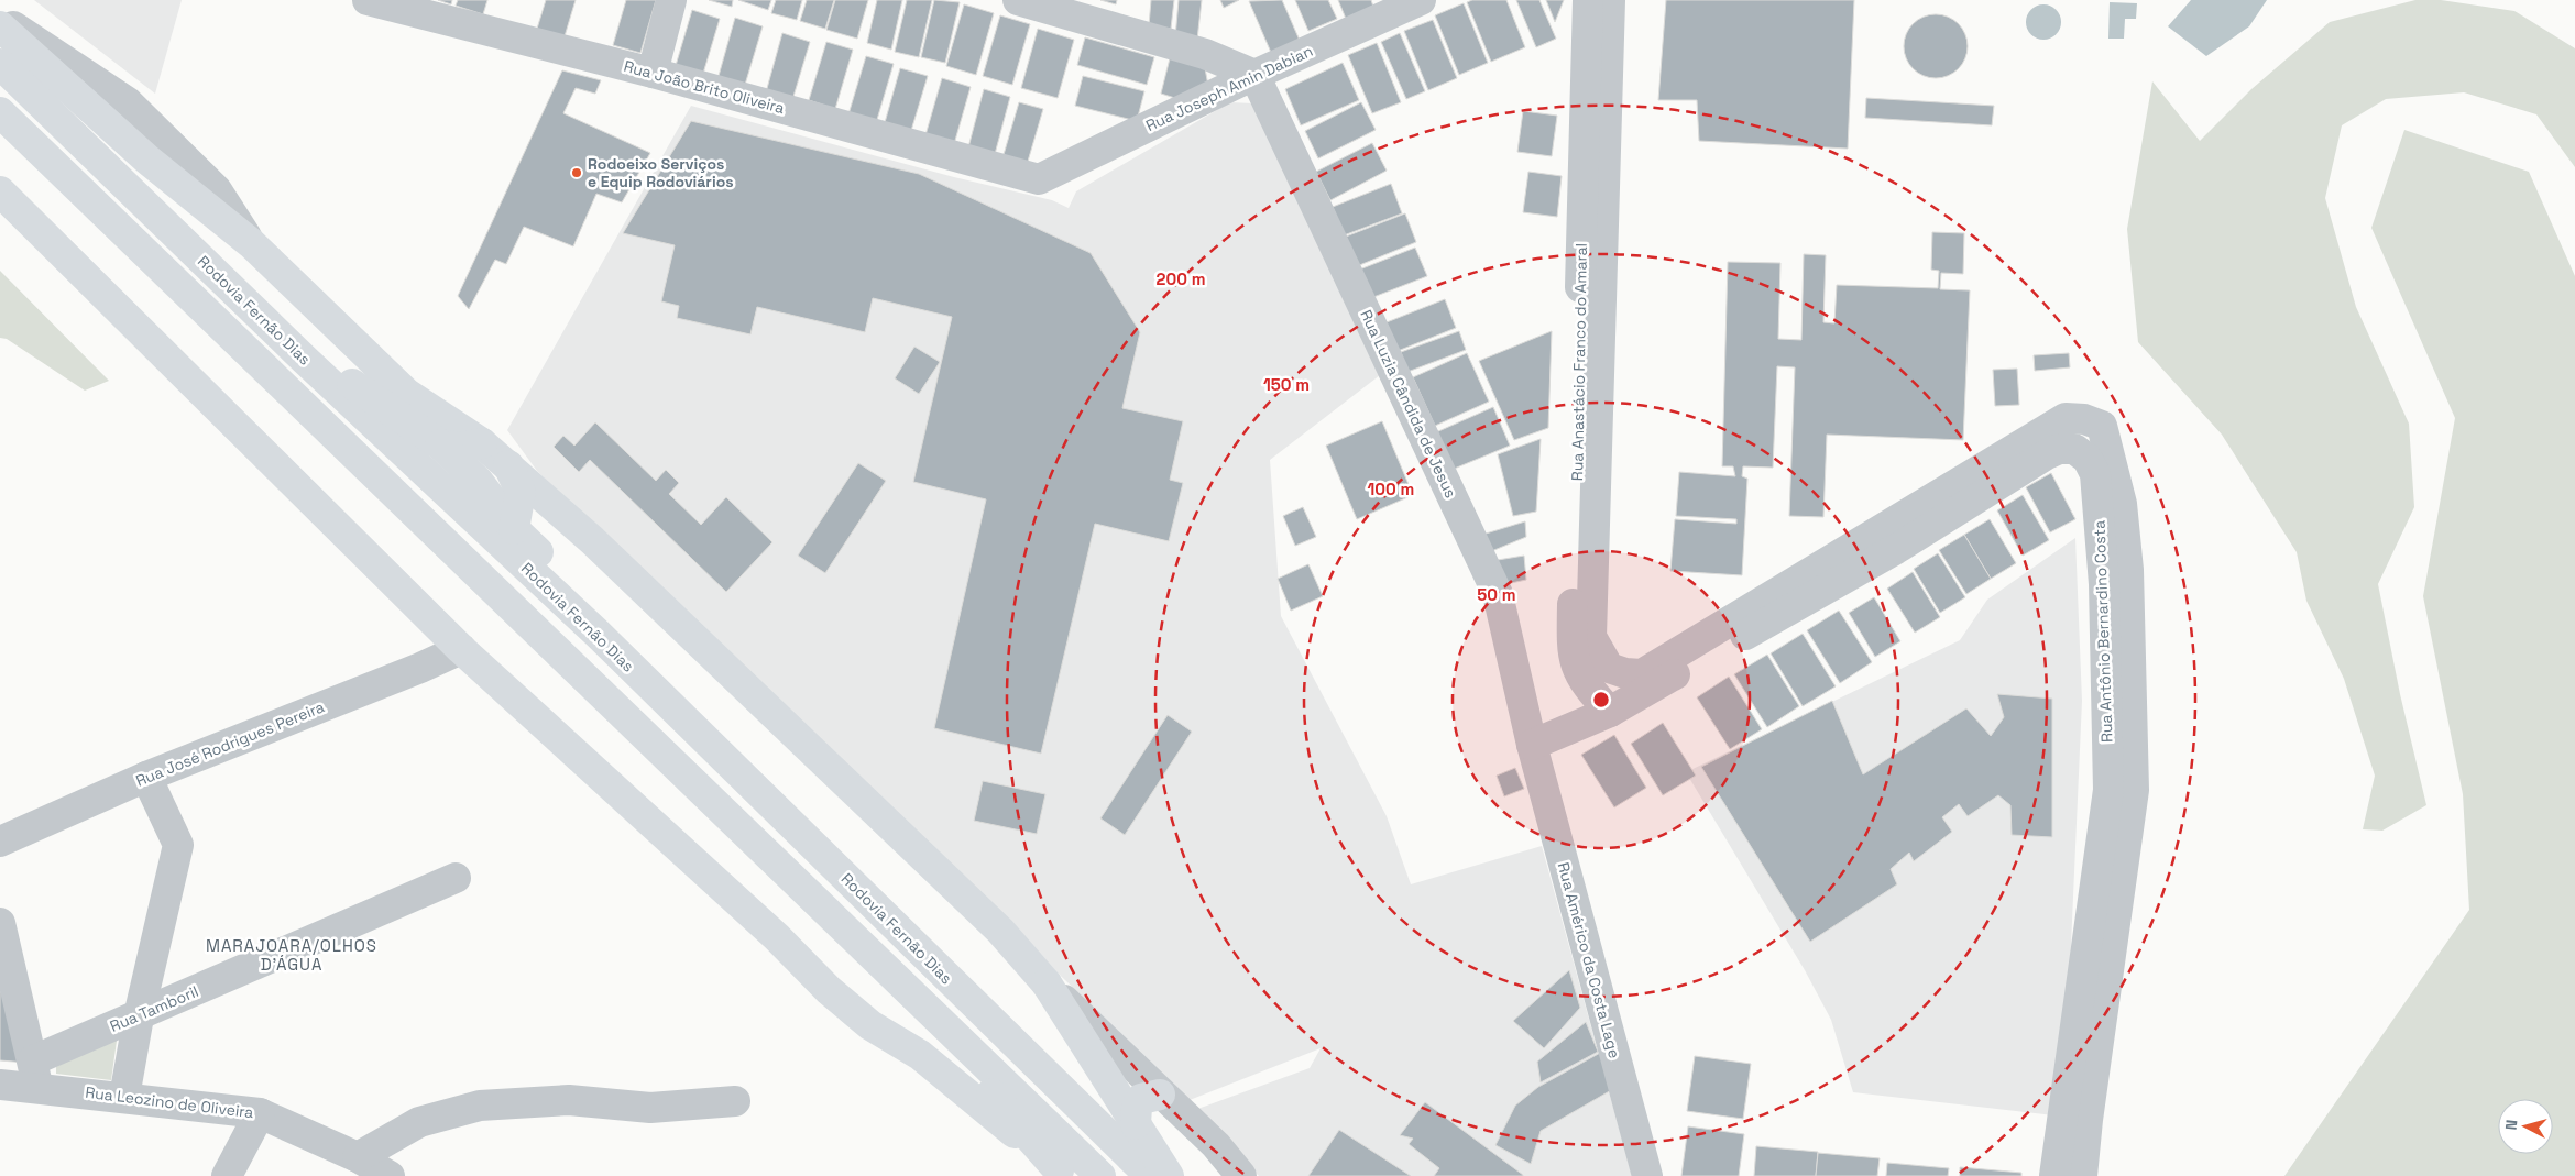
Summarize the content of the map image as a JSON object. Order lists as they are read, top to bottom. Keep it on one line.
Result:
{"streets":{"main road":["Rodovia Fernão Dias"],"street":["Rua João Brito Oliveira","Rua Joseph Amin Dabian","Rua Anastácio Franco do Amaral","Rua Luzia Cândida de Jesus","Rua Antônio Bernardino Costa","Rua José Rodrigues Pereira","Rua Américo da Costa Lage","Rua Tamboril","Rua Leozino de Oliveira"]},"crossings":[["Rua João Brito Oliveira","Rua Joseph Amin Dabian"],["Rua Joseph Amin Dabian","Rua Luzia Cândida de Jesus"],["Rua Anastácio Franco do Amaral","Rua Antônio Bernardino Costa"],["Rua Luzia Cândida de Jesus","Rua Antônio Bernardino Costa"],["Rua Luzia Cândida de Jesus","Rua Américo da Costa Lage"],["Rua Antônio Bernardino Costa","Rua Américo da Costa Lage"],["Rua Tamboril","Rua Leozino de Oliveira"]],"districts":["MARAJOARA/OLHOS D'ÁGUA"],"places":["Rodoeixo Serviços e Equip Rodoviários"],"north":"left","rings":["200 m","150 m","100 m","50 m"]}
